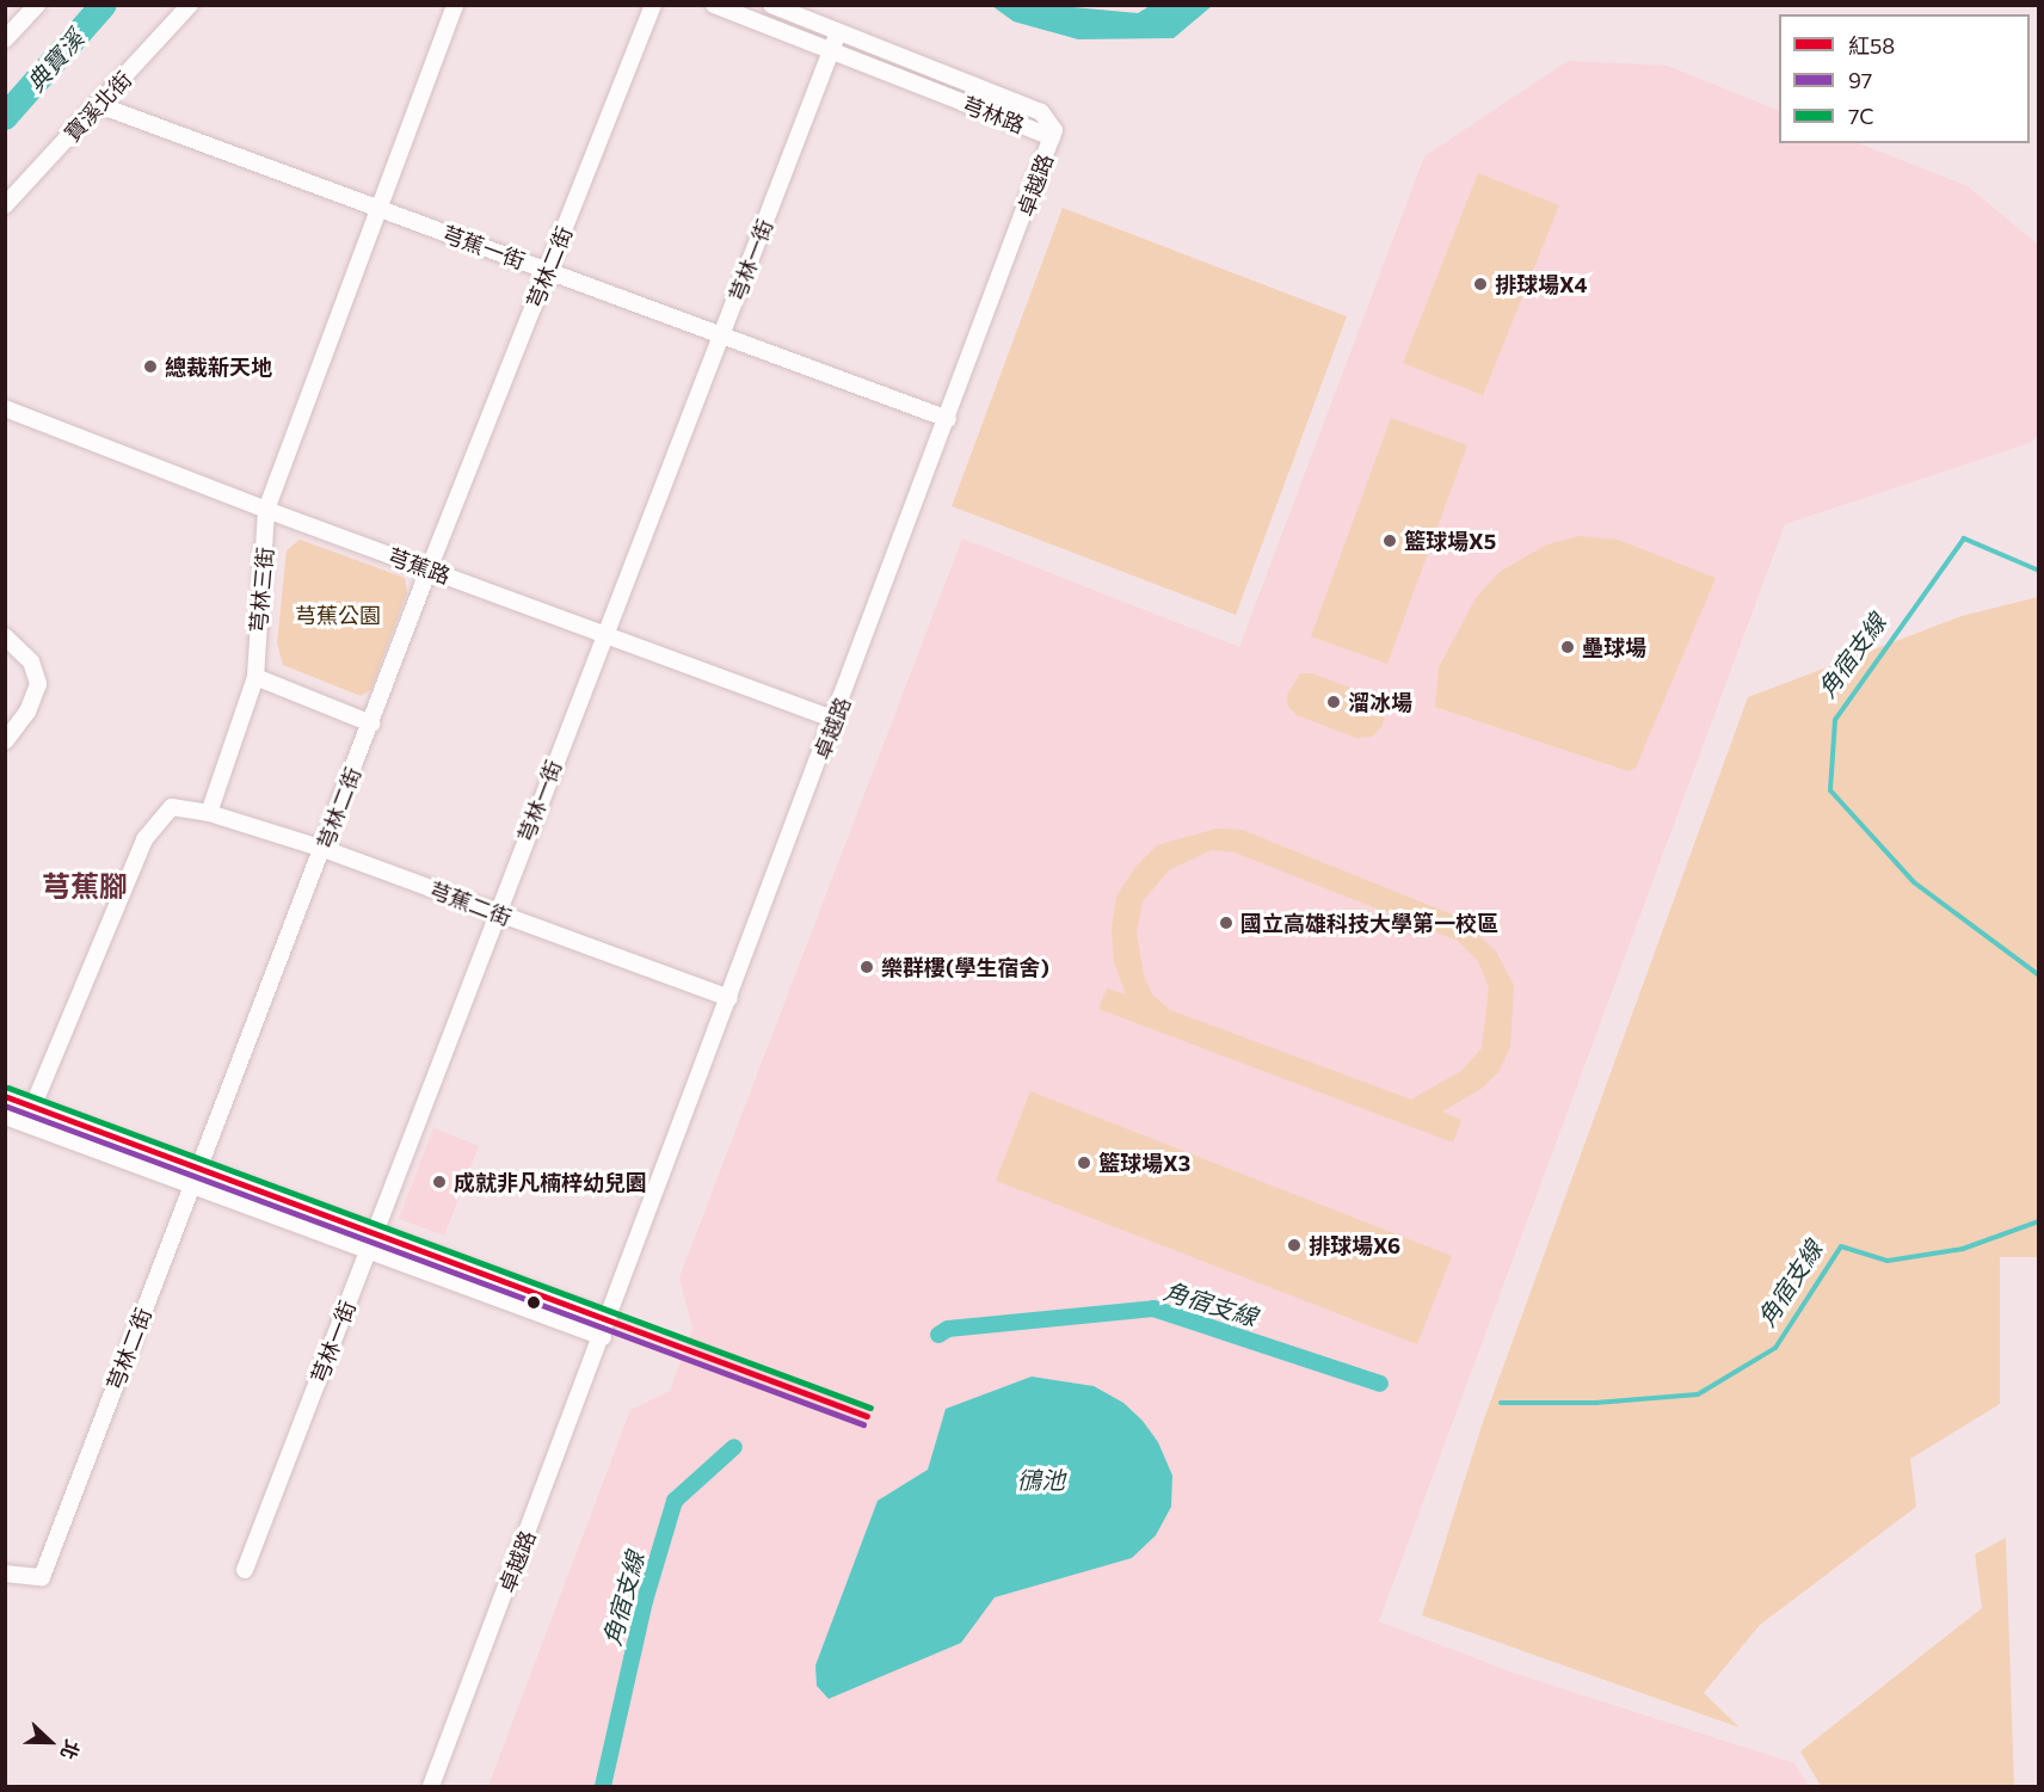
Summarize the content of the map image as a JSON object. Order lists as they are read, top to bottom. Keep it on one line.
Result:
{"streets":{"street":["寶溪北街","芎林路","卓越路","芎蕉一街","芎林一街","芎林二街","芎蕉路","芎林三街","芎蕉二街"]},"crossings":[["寶溪北街","芎蕉一街"],["芎林路","卓越路"],["芎林路","芎林一街"],["卓越路","芎蕉一街"],["卓越路","芎蕉路"],["卓越路","芎蕉二街"],["芎蕉一街","芎林一街"],["芎蕉一街","芎林二街"],["芎蕉一街","芎林三街"],["芎林一街","芎蕉路"],["芎林一街","芎蕉二街"],["芎林二街","芎蕉路"],["芎林二街","芎蕉二街"],["芎蕉路","芎林三街"],["芎林三街","芎蕉二街"]],"districts":["芎蕉腳"],"water":["典寶溪","角宿支線","鴴池"],"parks":["芎蕉公園"],"places":["排球場X4","總裁新天地","籃球場X5","壘球場","溜冰場","國立高雄科技大學第一校區","樂群樓(學生宿舍)","籃球場X3","成就非凡楠梓幼兒園","排球場X6"],"lines":["transit line 7C","transit line 紅58","transit line 97"],"legend":["紅58","97","7C"],"north":"right"}
